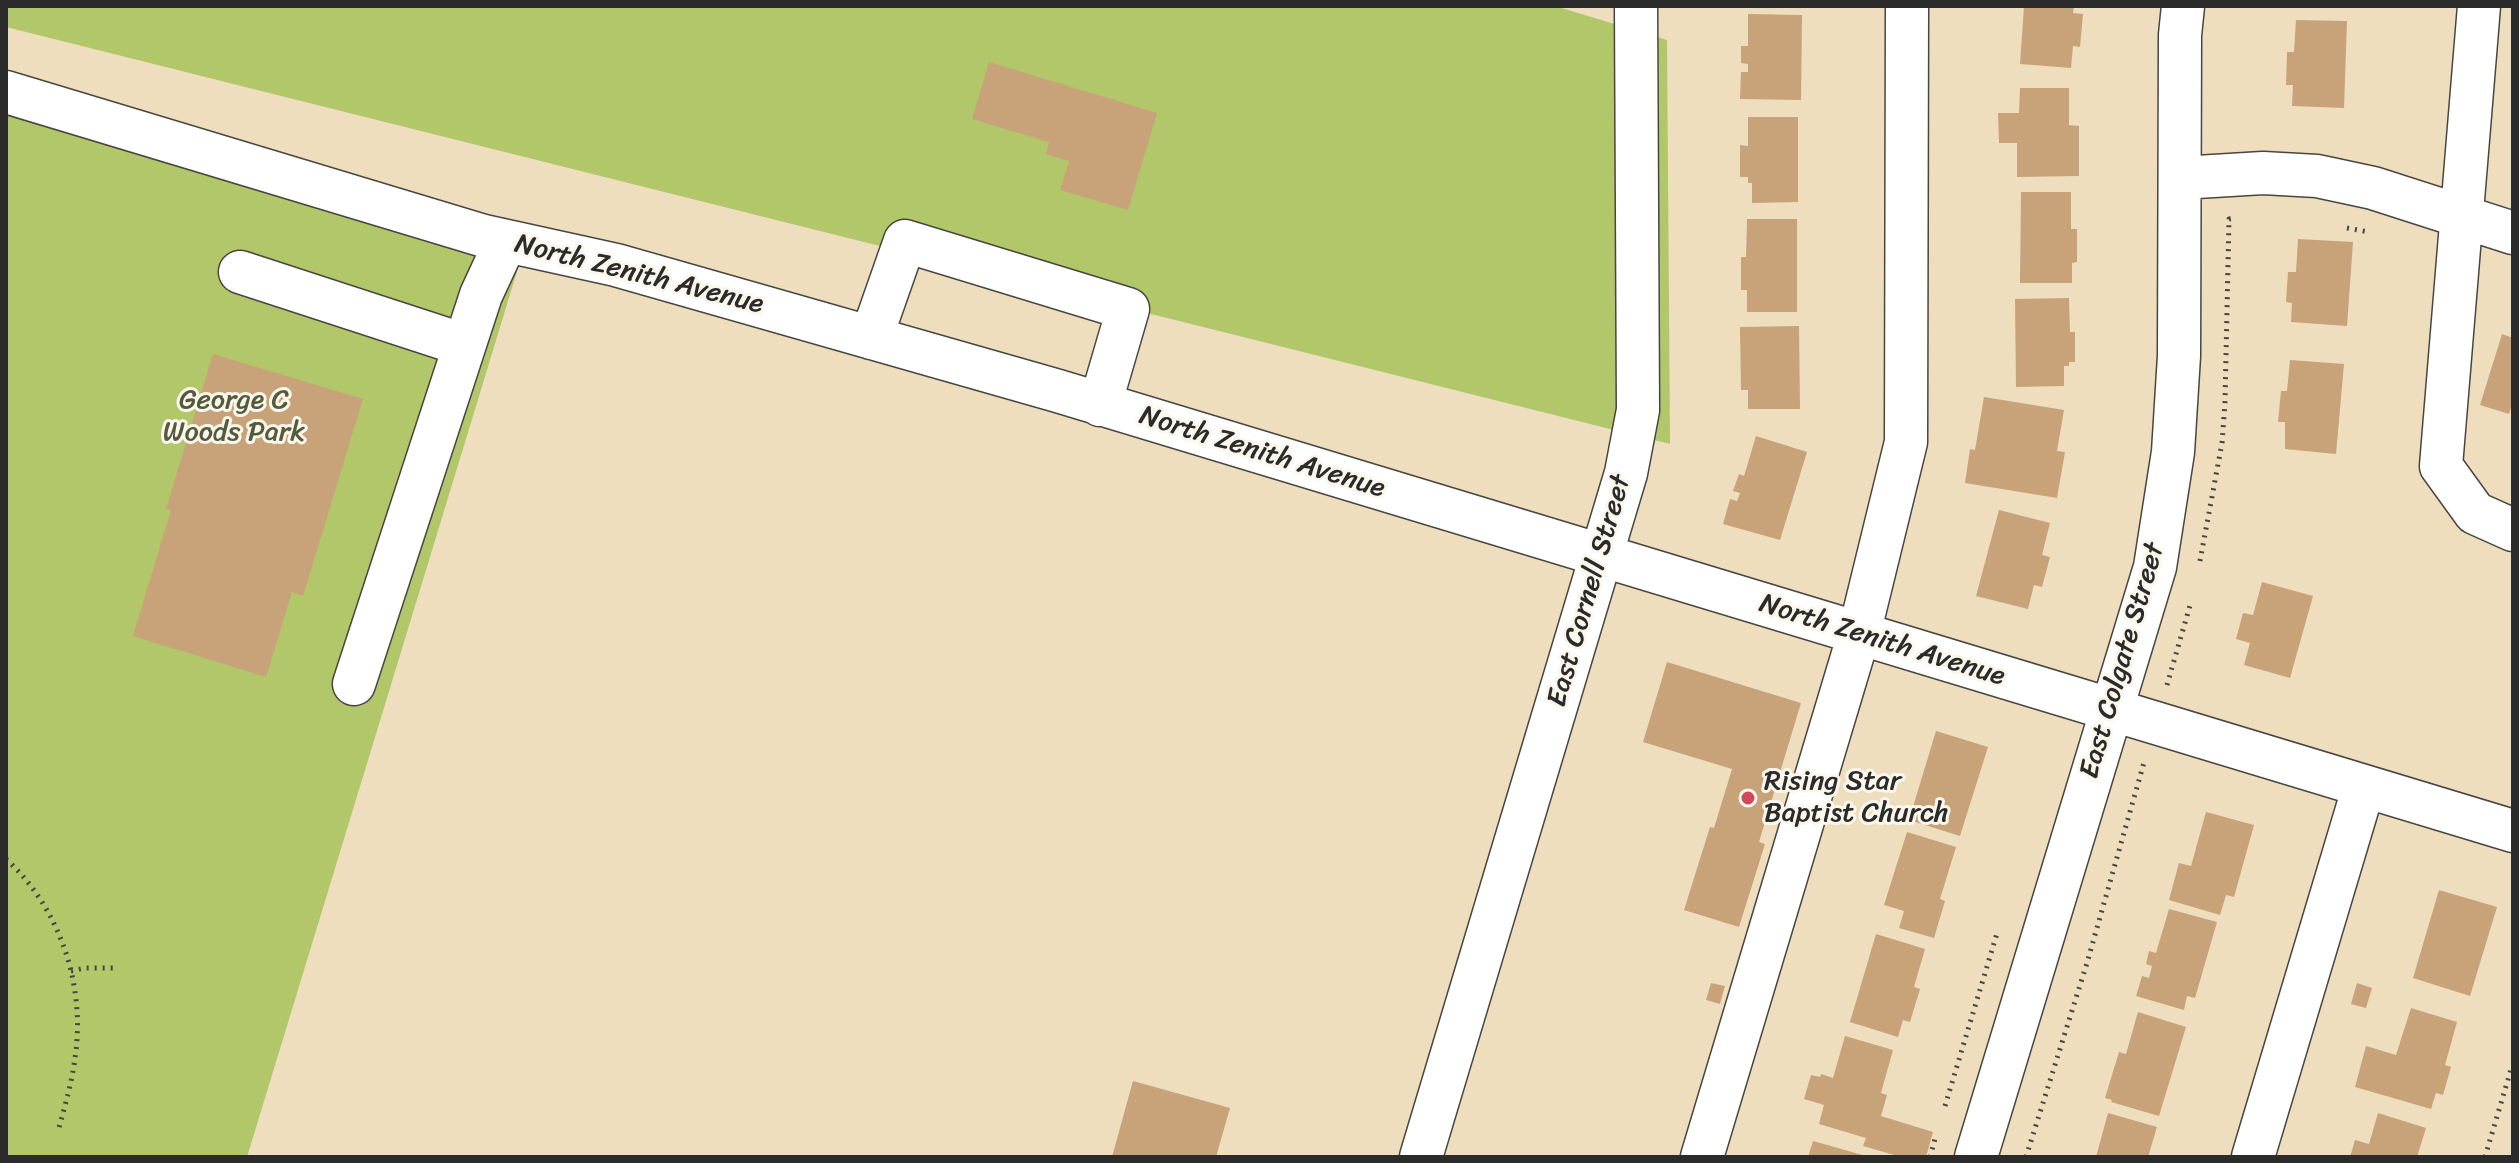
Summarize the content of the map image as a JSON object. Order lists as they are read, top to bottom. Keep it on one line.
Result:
{"streets":{"street":["North Zenith Avenue","East Cornell Street","East Colgate Street"]},"crossings":[["North Zenith Avenue","East Cornell Street"],["North Zenith Avenue","East Colgate Street"]],"parks":["George C Woods Park"],"places":["Rising Star Baptist Church"]}
